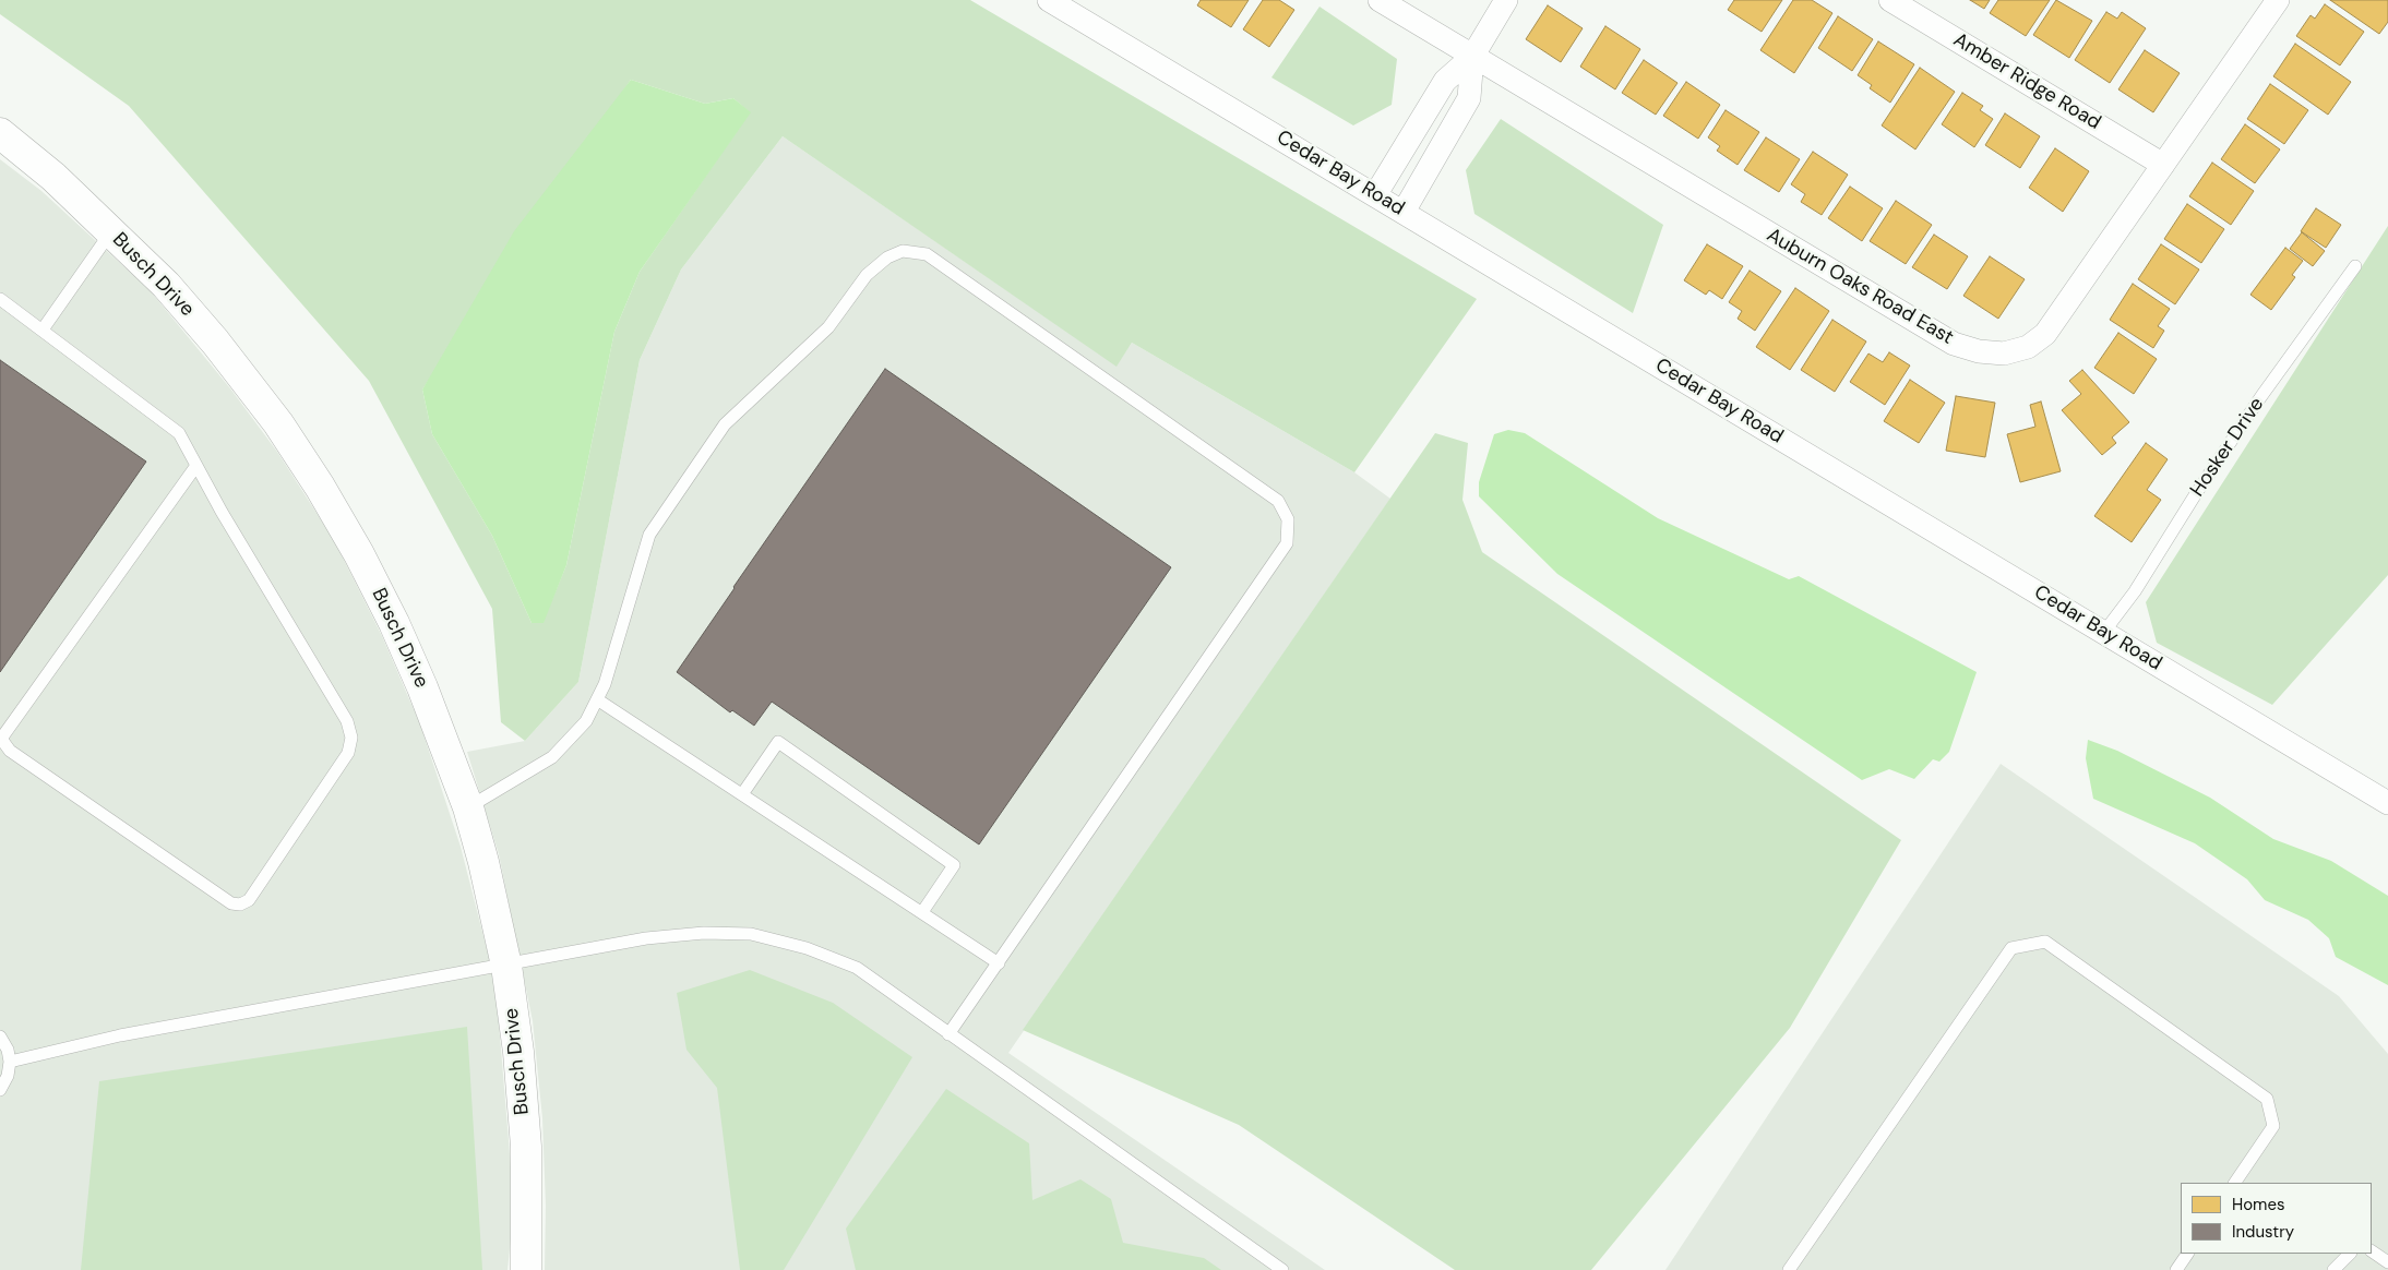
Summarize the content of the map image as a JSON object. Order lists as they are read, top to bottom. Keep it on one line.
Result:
{"streets":{"street":["Amber Ridge Road","Cedar Bay Road","Busch Drive","Auburn Oaks Road East"],"lane":["Hosker Drive"]},"crossings":[["Amber Ridge Road","Auburn Oaks Road East"],["Cedar Bay Road","Hosker Drive"]],"legend":["Homes","Industry"]}
